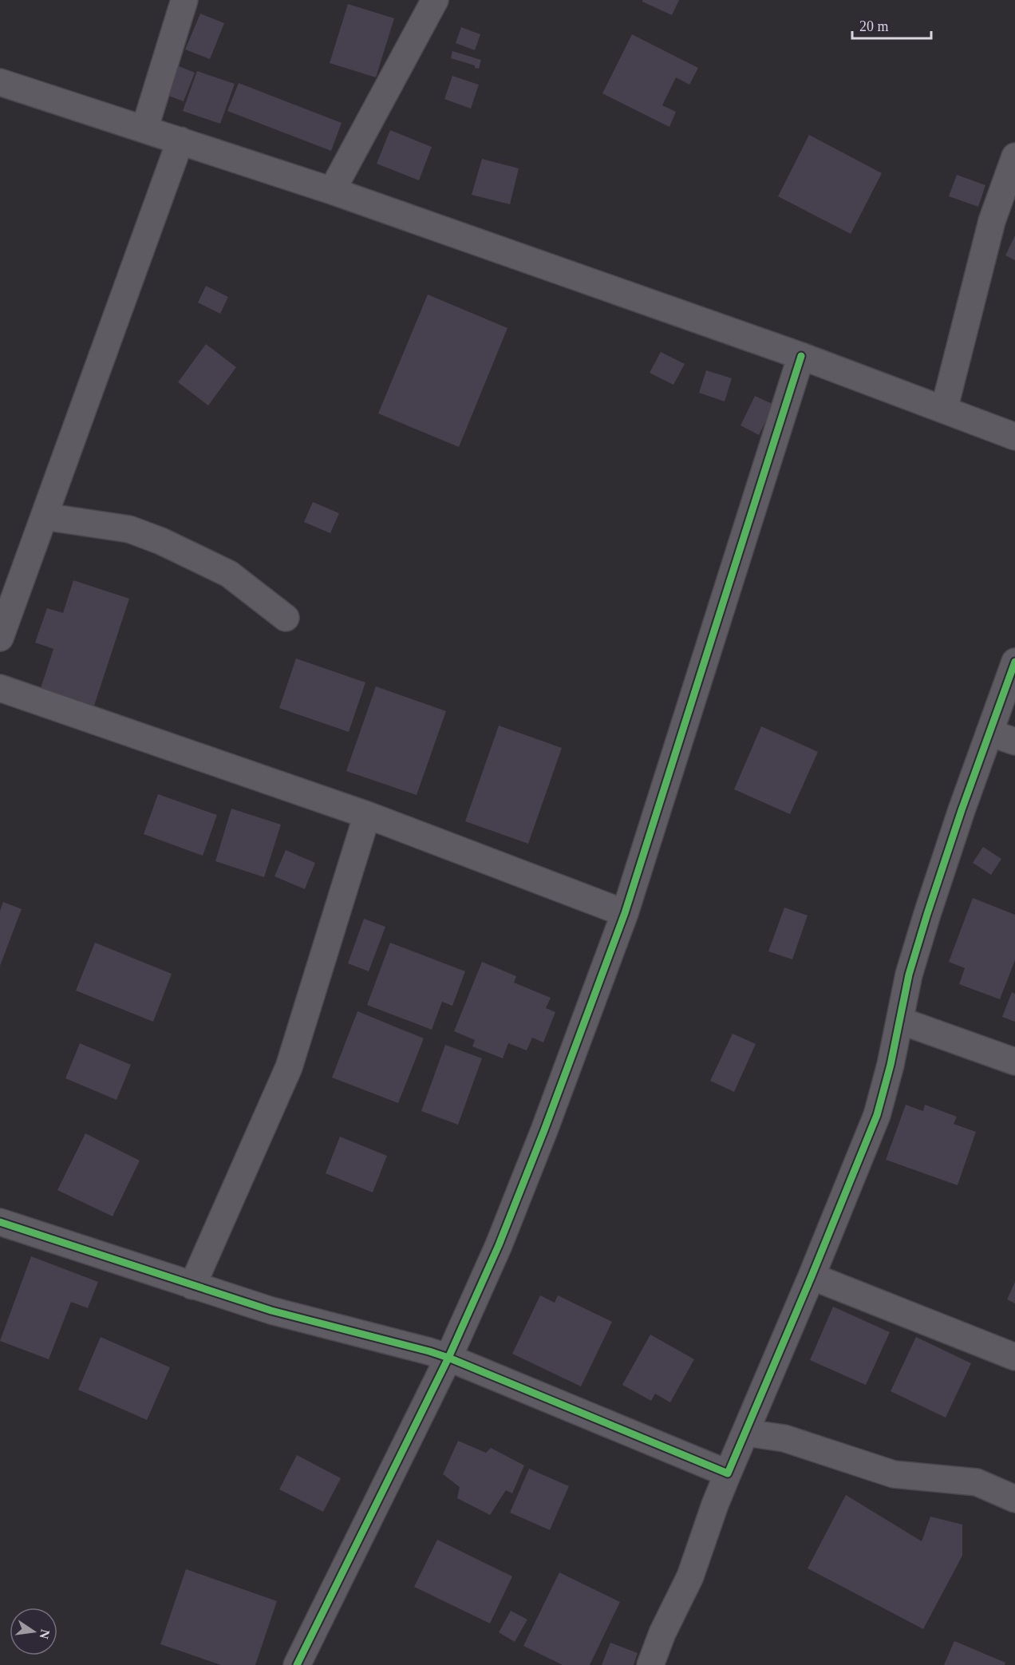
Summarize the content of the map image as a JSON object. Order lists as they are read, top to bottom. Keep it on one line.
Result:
{"scale_bar":"20 m","north":"right"}
